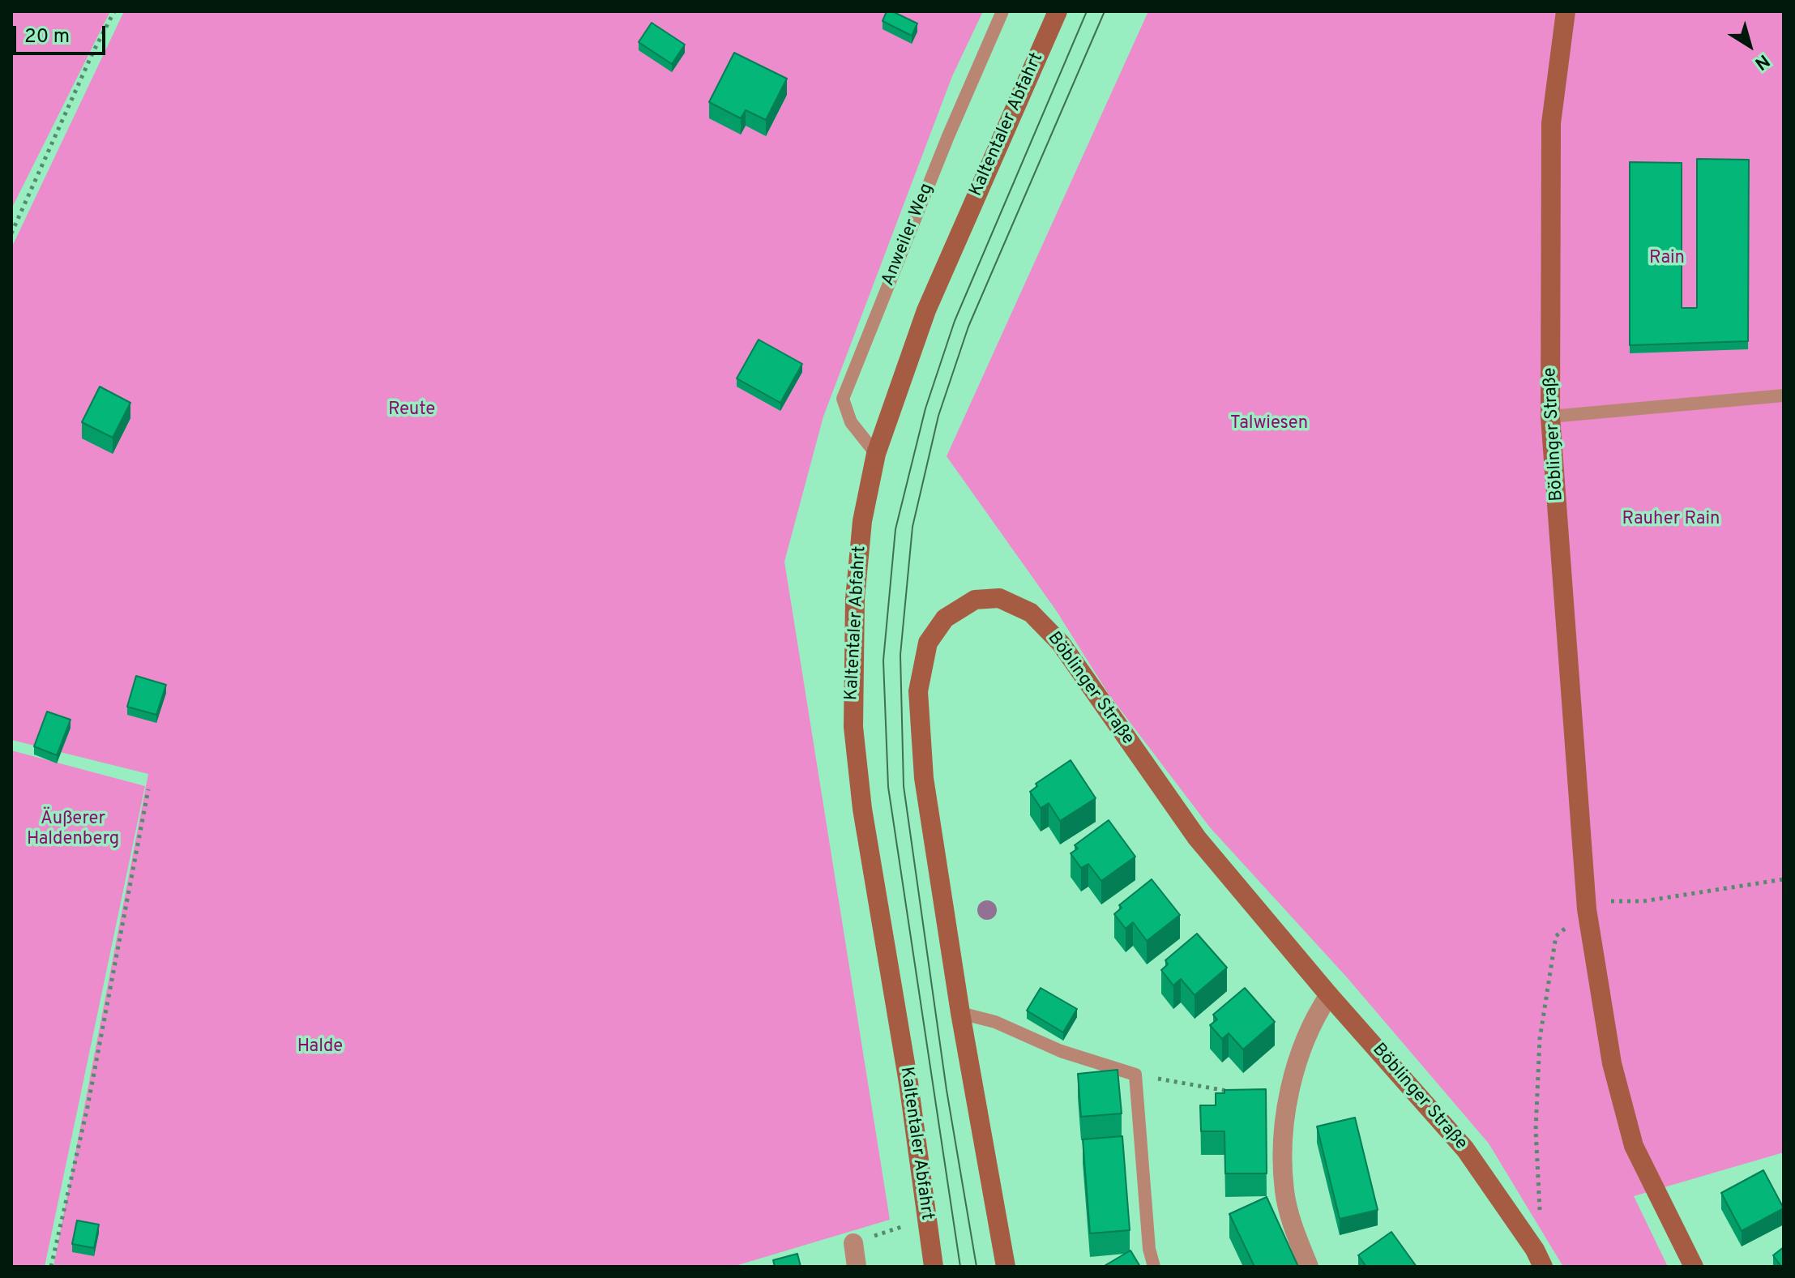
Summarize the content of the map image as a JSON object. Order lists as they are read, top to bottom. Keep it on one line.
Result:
{"streets":{"main road":["Kaltentaler Abfahrt","Böblinger Straße"],"lane":["Anweiler Weg"]},"crossings":[["Kaltentaler Abfahrt","Anweiler Weg"]],"parks":["Rain","Reute","Talwiesen","Rauher Rain","Äußerer Haldenberg","Halde"],"scale_bar":"20 m","north":"bottom right"}
